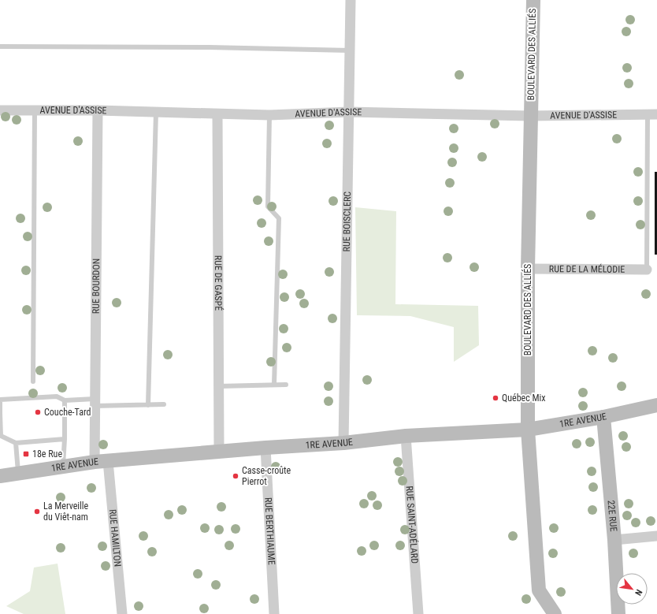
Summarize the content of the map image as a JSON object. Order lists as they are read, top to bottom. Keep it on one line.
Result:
{"streets":{"street":["BOULEVARD DES ALLIÉS","AVENUE D'ASSISE","RUE BOISCLERC","RUE DE LA MÉLODIE","RUE DE GASPÉ","RUE BOURDON","1RE AVENUE","22E RUE","RUE SAINT-ADÉLARD","RUE BERTHIAUME","RUE HAMILTON"]},"crossings":[["BOULEVARD DES ALLIÉS","AVENUE D'ASSISE"],["BOULEVARD DES ALLIÉS","RUE DE LA MÉLODIE"],["BOULEVARD DES ALLIÉS","1RE AVENUE"],["AVENUE D'ASSISE","RUE BOISCLERC"],["AVENUE D'ASSISE","RUE DE GASPÉ"],["AVENUE D'ASSISE","RUE BOURDON"],["RUE BOISCLERC","1RE AVENUE"],["RUE DE GASPÉ","1RE AVENUE"],["RUE BOURDON","1RE AVENUE"],["RUE BOURDON","RUE HAMILTON"],["1RE AVENUE","22E RUE"],["1RE AVENUE","RUE SAINT-ADÉLARD"],["1RE AVENUE","RUE BERTHIAUME"],["1RE AVENUE","RUE HAMILTON"]],"places":{"other":["Québec Mix","Couche-Tard","Casse-croûte Pierrot","La Merveille du Viêt-nam"],"transit":["18e Rue"]},"north":"bottom right"}
